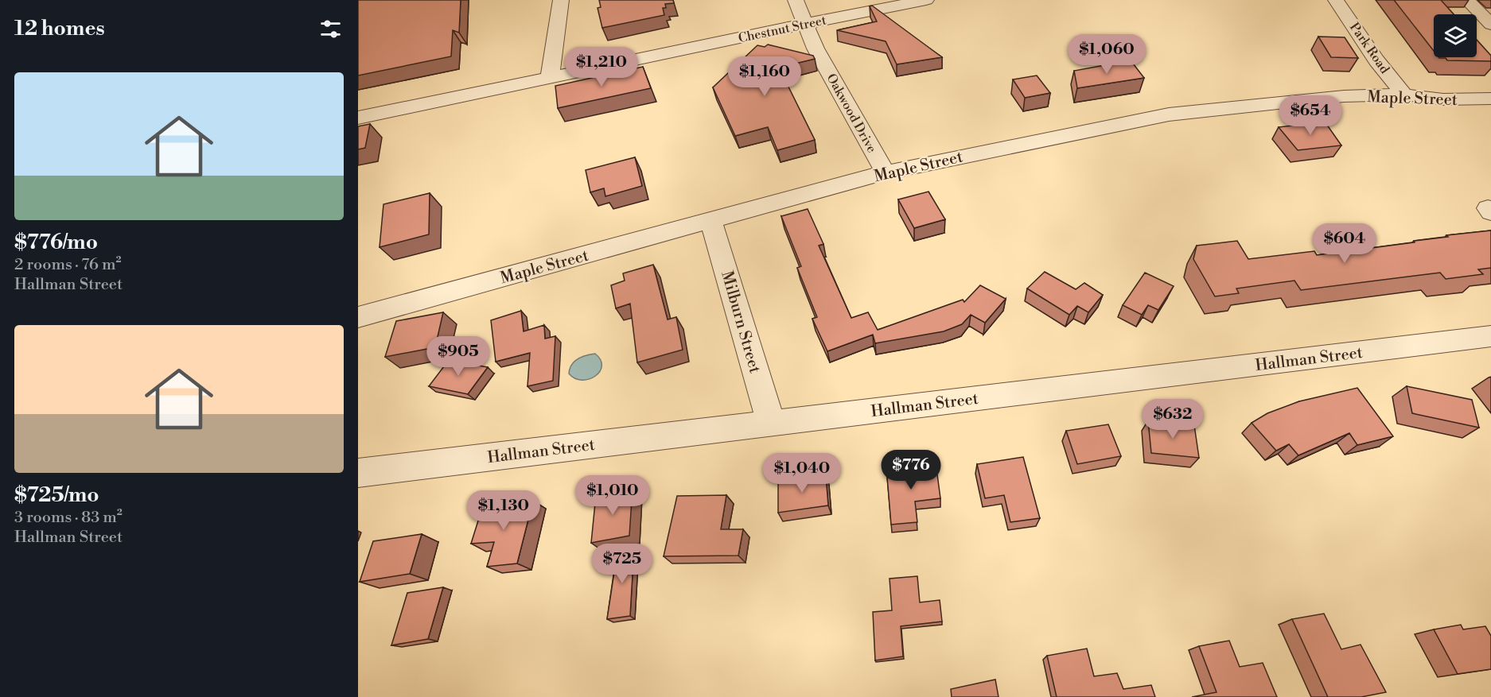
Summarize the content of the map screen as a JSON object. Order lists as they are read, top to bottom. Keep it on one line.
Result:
{"streets":{"street":["Chestnut Street","Park Road","Maple Street","Oakwood Drive","Milburn Street","Hallman Street"]},"crossings":[["Chestnut Street","Oakwood Drive"],["Park Road","Maple Street"],["Maple Street","Oakwood Drive"],["Maple Street","Milburn Street"],["Milburn Street","Hallman Street"]],"page":{"heading":"12 homes","price":["$1,060","$1,210","$1,160","$654","$604","$905","$632","$776","$1,040","$1,010","$1,130","$725"],"list":[{"name":"$776/mo","note":"2 rooms · 76 m² · Hallman Street"},{"name":"$725/mo","note":"3 rooms · 83 m² · Hallman Street"}]}}
